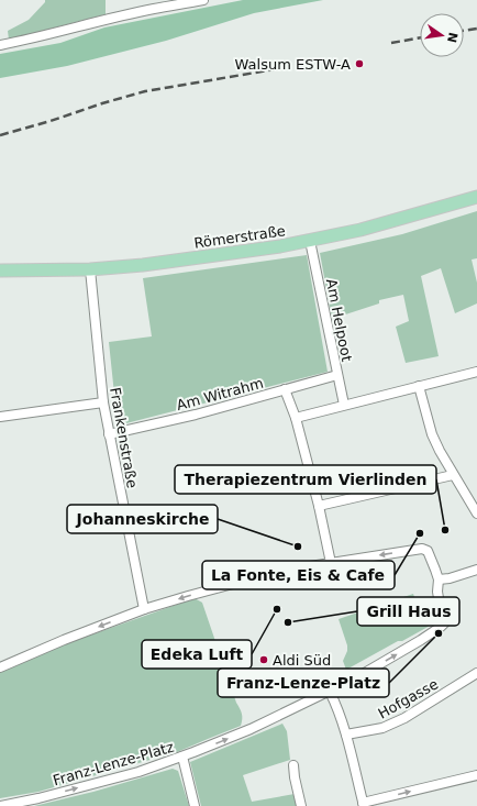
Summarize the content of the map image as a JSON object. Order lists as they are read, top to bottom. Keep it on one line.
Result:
{"streets":{"main road":["Römerstraße"],"street":["Am Helpoot","Am Witrahm","Frankenstraße","Hofgasse","Franz-Lenze-Platz"]},"crossings":[["Römerstraße","Am Helpoot"],["Römerstraße","Frankenstraße"],["Am Helpoot","Am Witrahm"],["Am Witrahm","Frankenstraße"],["Frankenstraße","Franz-Lenze-Platz"]],"places":["Walsum ESTW-A","Therapiezentrum Vierlinden","La Fonte, Eis & Cafe","Johanneskirche","Edeka Luft","Grill Haus","Franz-Lenze-Platz","Aldi Süd"],"north":"right"}
